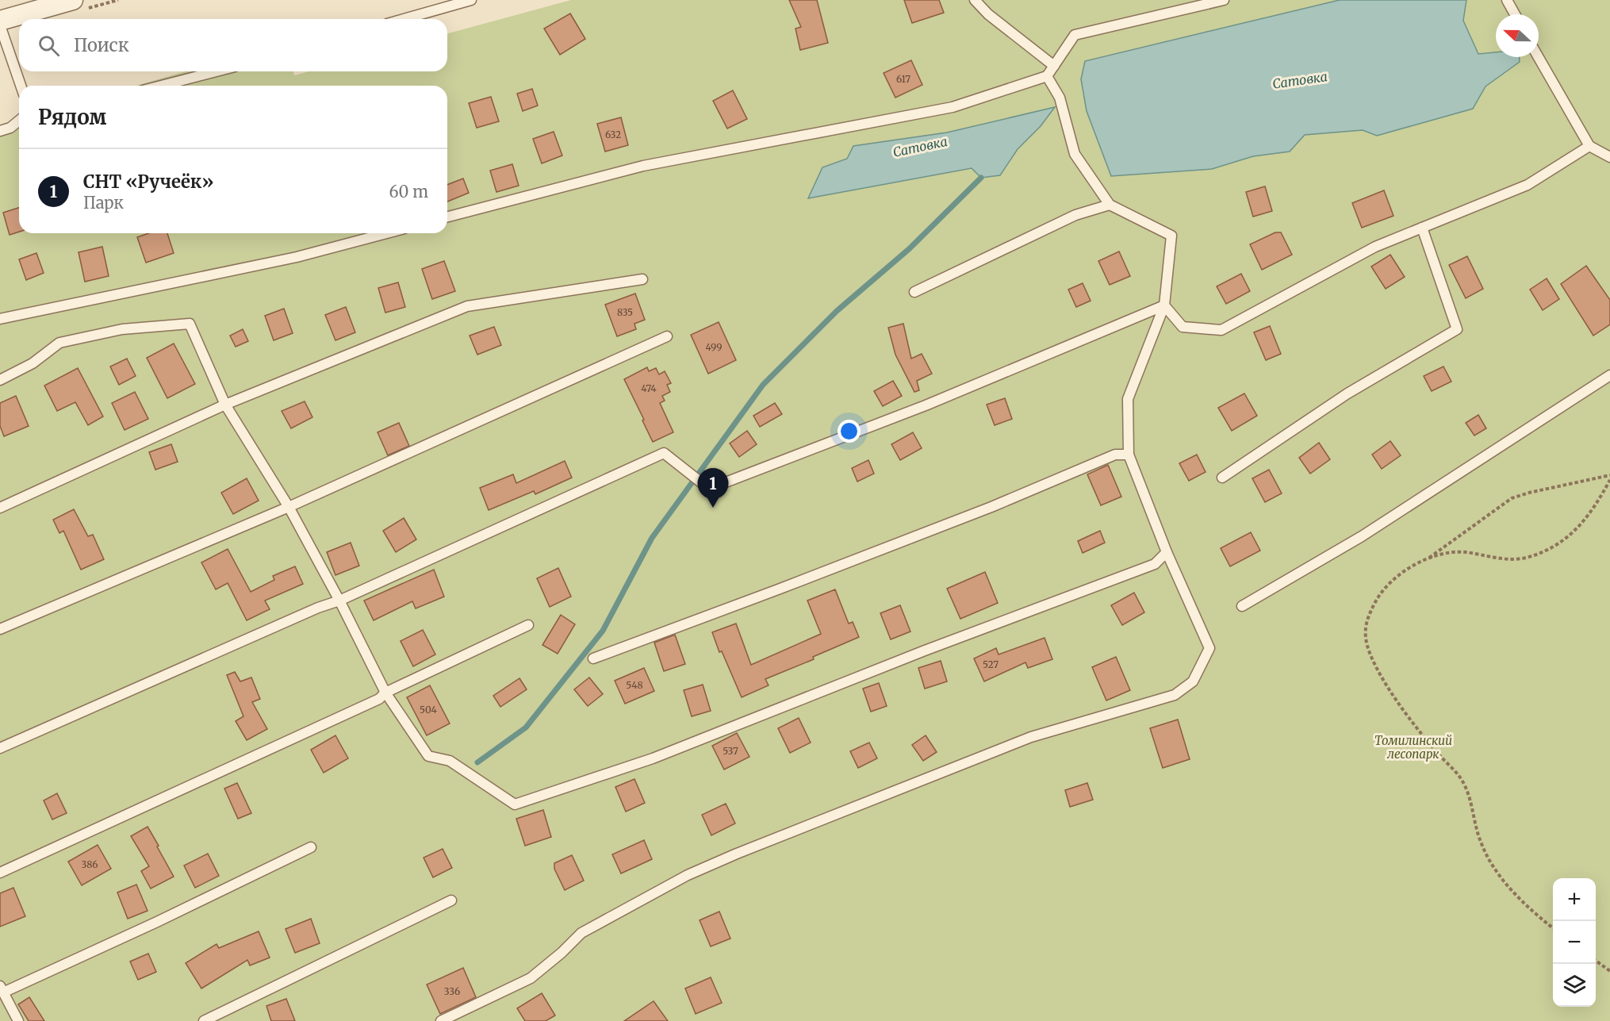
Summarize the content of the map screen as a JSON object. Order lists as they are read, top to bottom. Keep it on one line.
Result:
{"water":["Сатовка"],"parks":["Томилинский лесопарк"],"house_numbers":["617","632","835","499","474","527","548","504","537","386","336"],"north":"left","page":{"search":"Поиск","heading":"Рядом","list":[{"mark":"1","name":"СНТ «Ручеёк»","note":"Парк","value":"60 m"}],"pins":"1","map_buttons":["+","−"]}}
